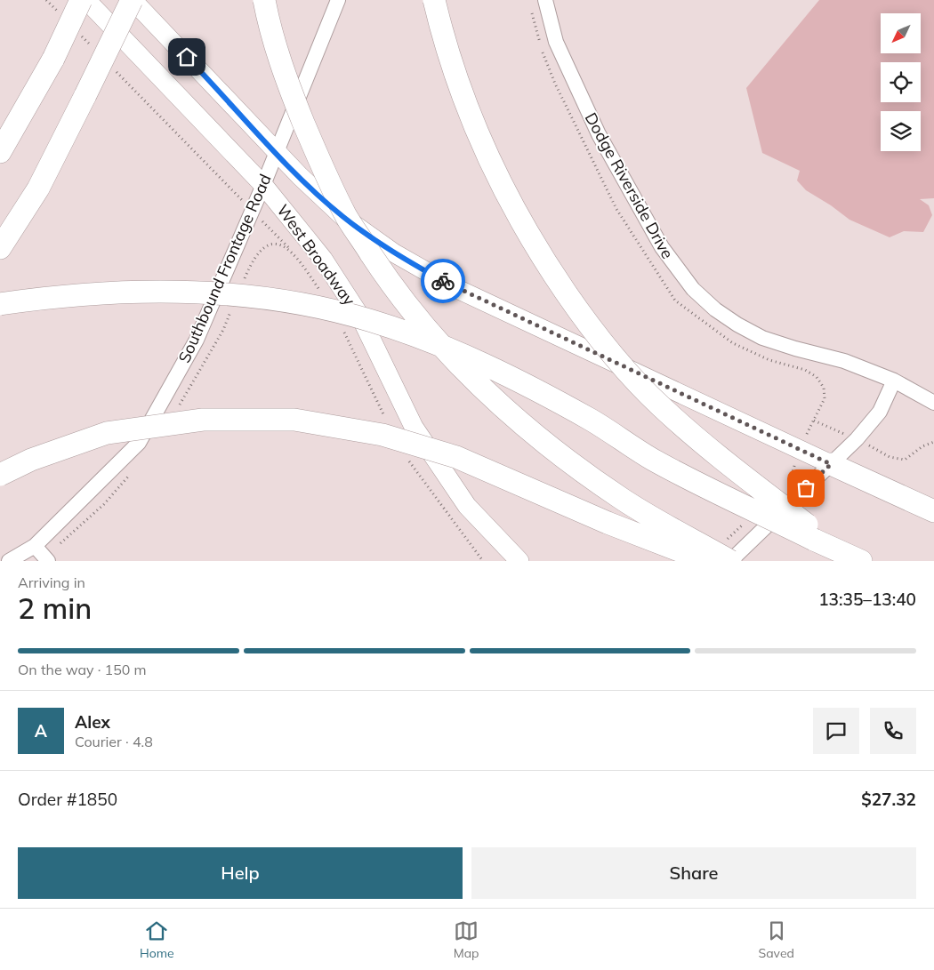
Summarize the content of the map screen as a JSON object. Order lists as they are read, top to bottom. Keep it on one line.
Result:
{"streets":{"main road":["West Broadway"],"street":["Dodge Riverside Drive","Southbound Frontage Road"]},"crossings":[["West Broadway","Southbound Frontage Road"]],"north":"bottom left","page":{"heading":["2 min","Arriving in","13:35–13:40"],"panel":["Alex","Courier · 4.8","Order #1850","$27.32"],"bar":"On the way · 150 m","round":"A","buttons":["Help","Share"],"tabs":["Home","Map","Saved"]}}
